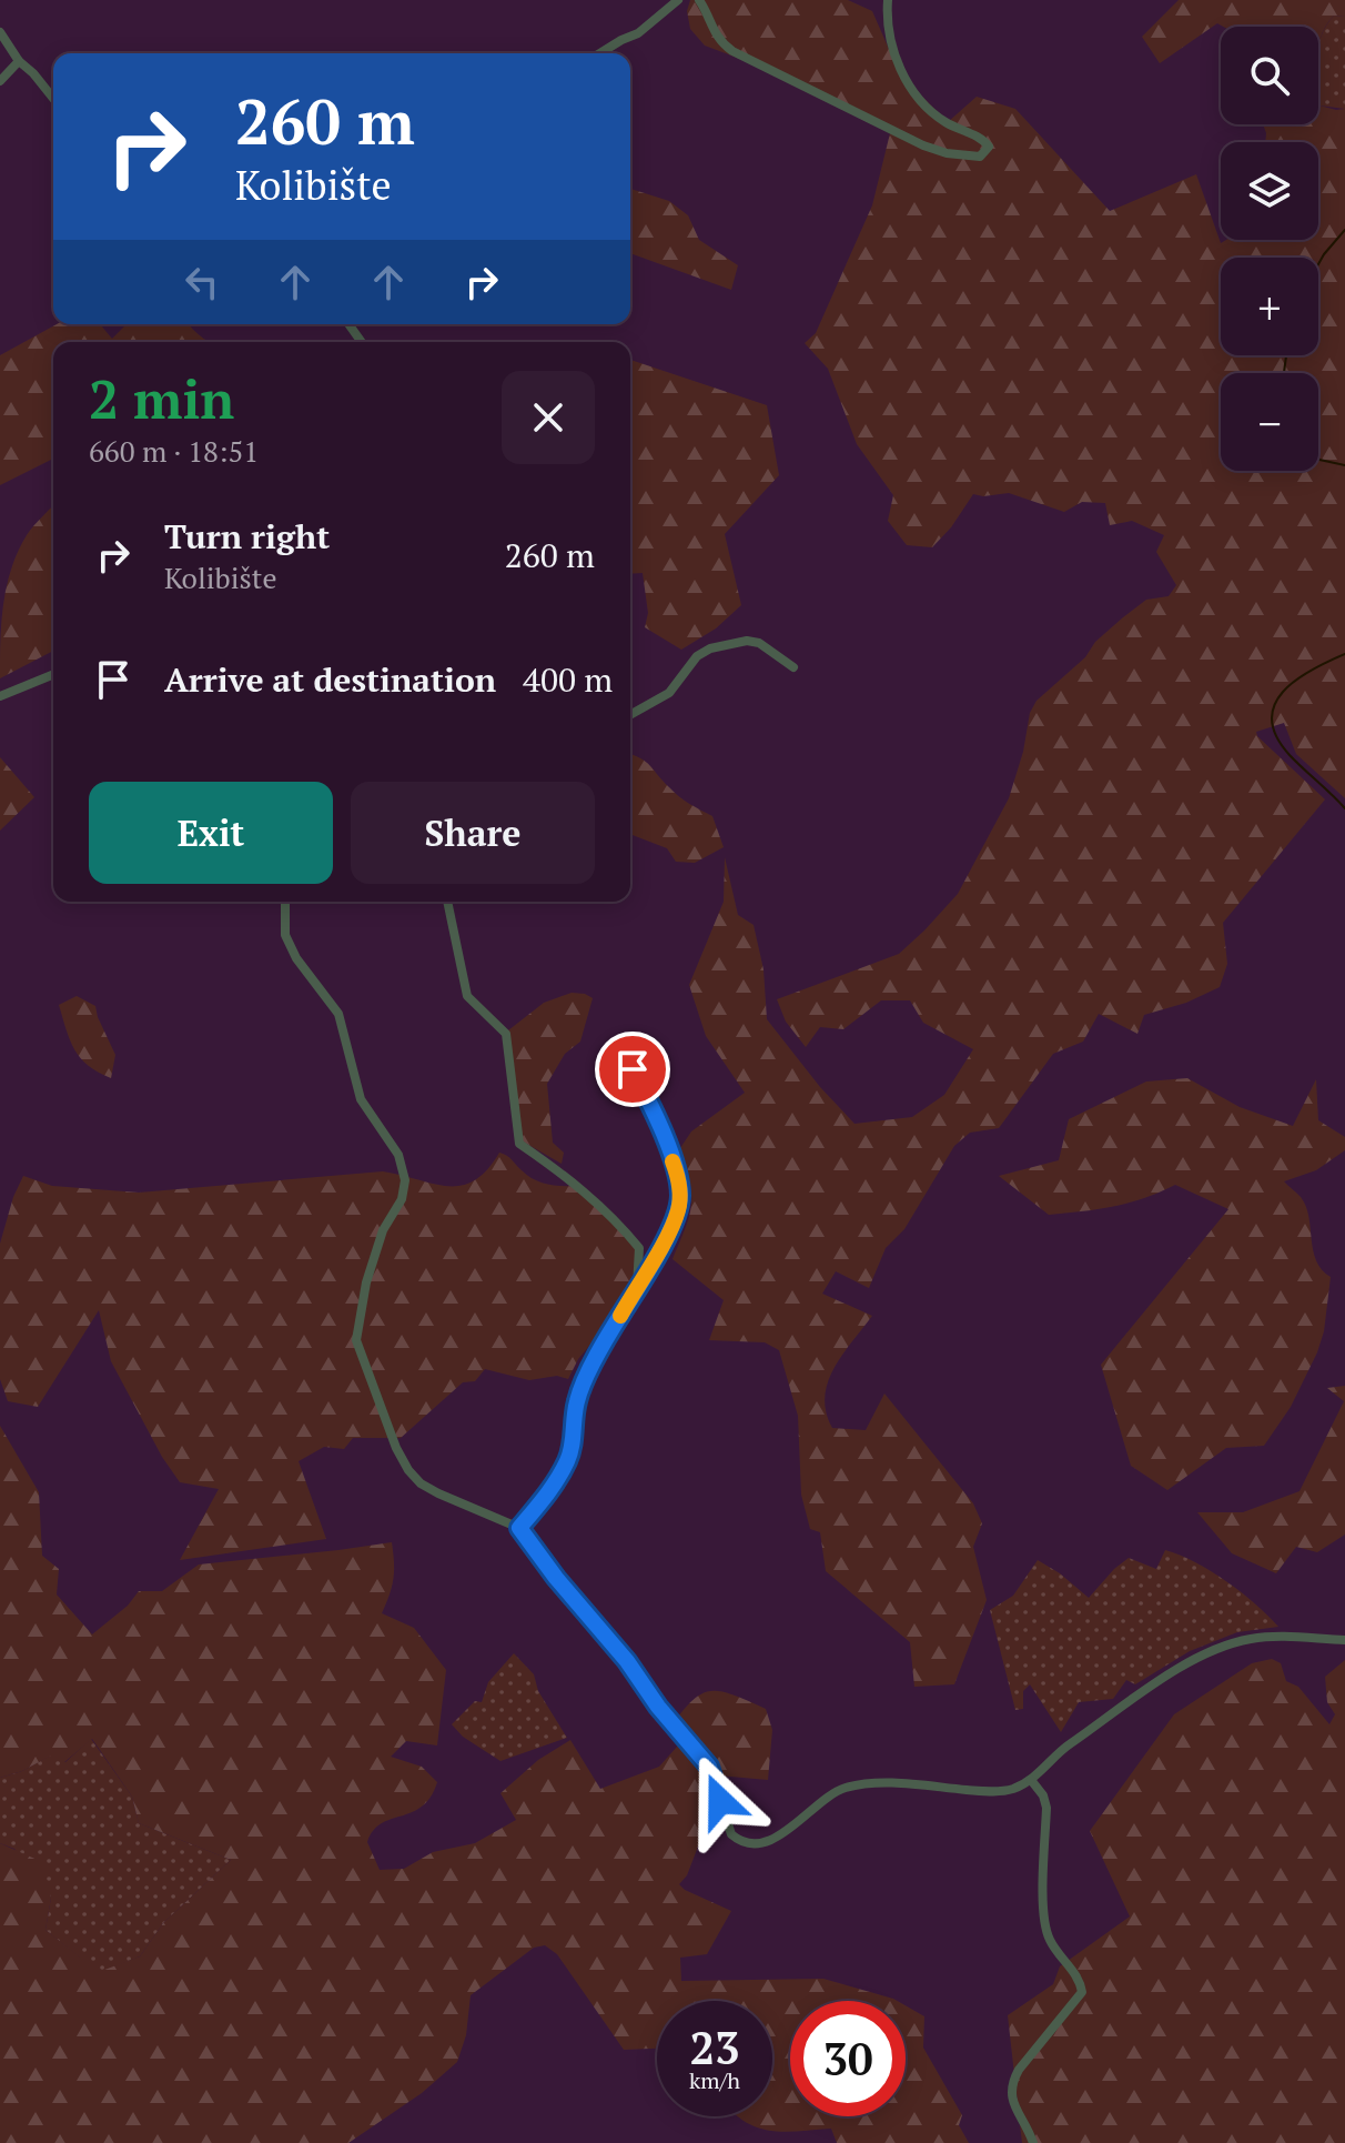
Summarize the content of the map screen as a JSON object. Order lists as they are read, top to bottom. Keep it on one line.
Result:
{"page":{"map_buttons":["+","−"],"turn":["260 m","Kolibište"],"heading":["2 min","660 m · 18:51"],"list":[{"name":"Turn right","note":"Kolibište","value":"260 m"},{"name":"Arrive at destination","value":"400 m"}],"buttons":["Exit","Share"],"speed":"23 km/h","limit":"30"}}
